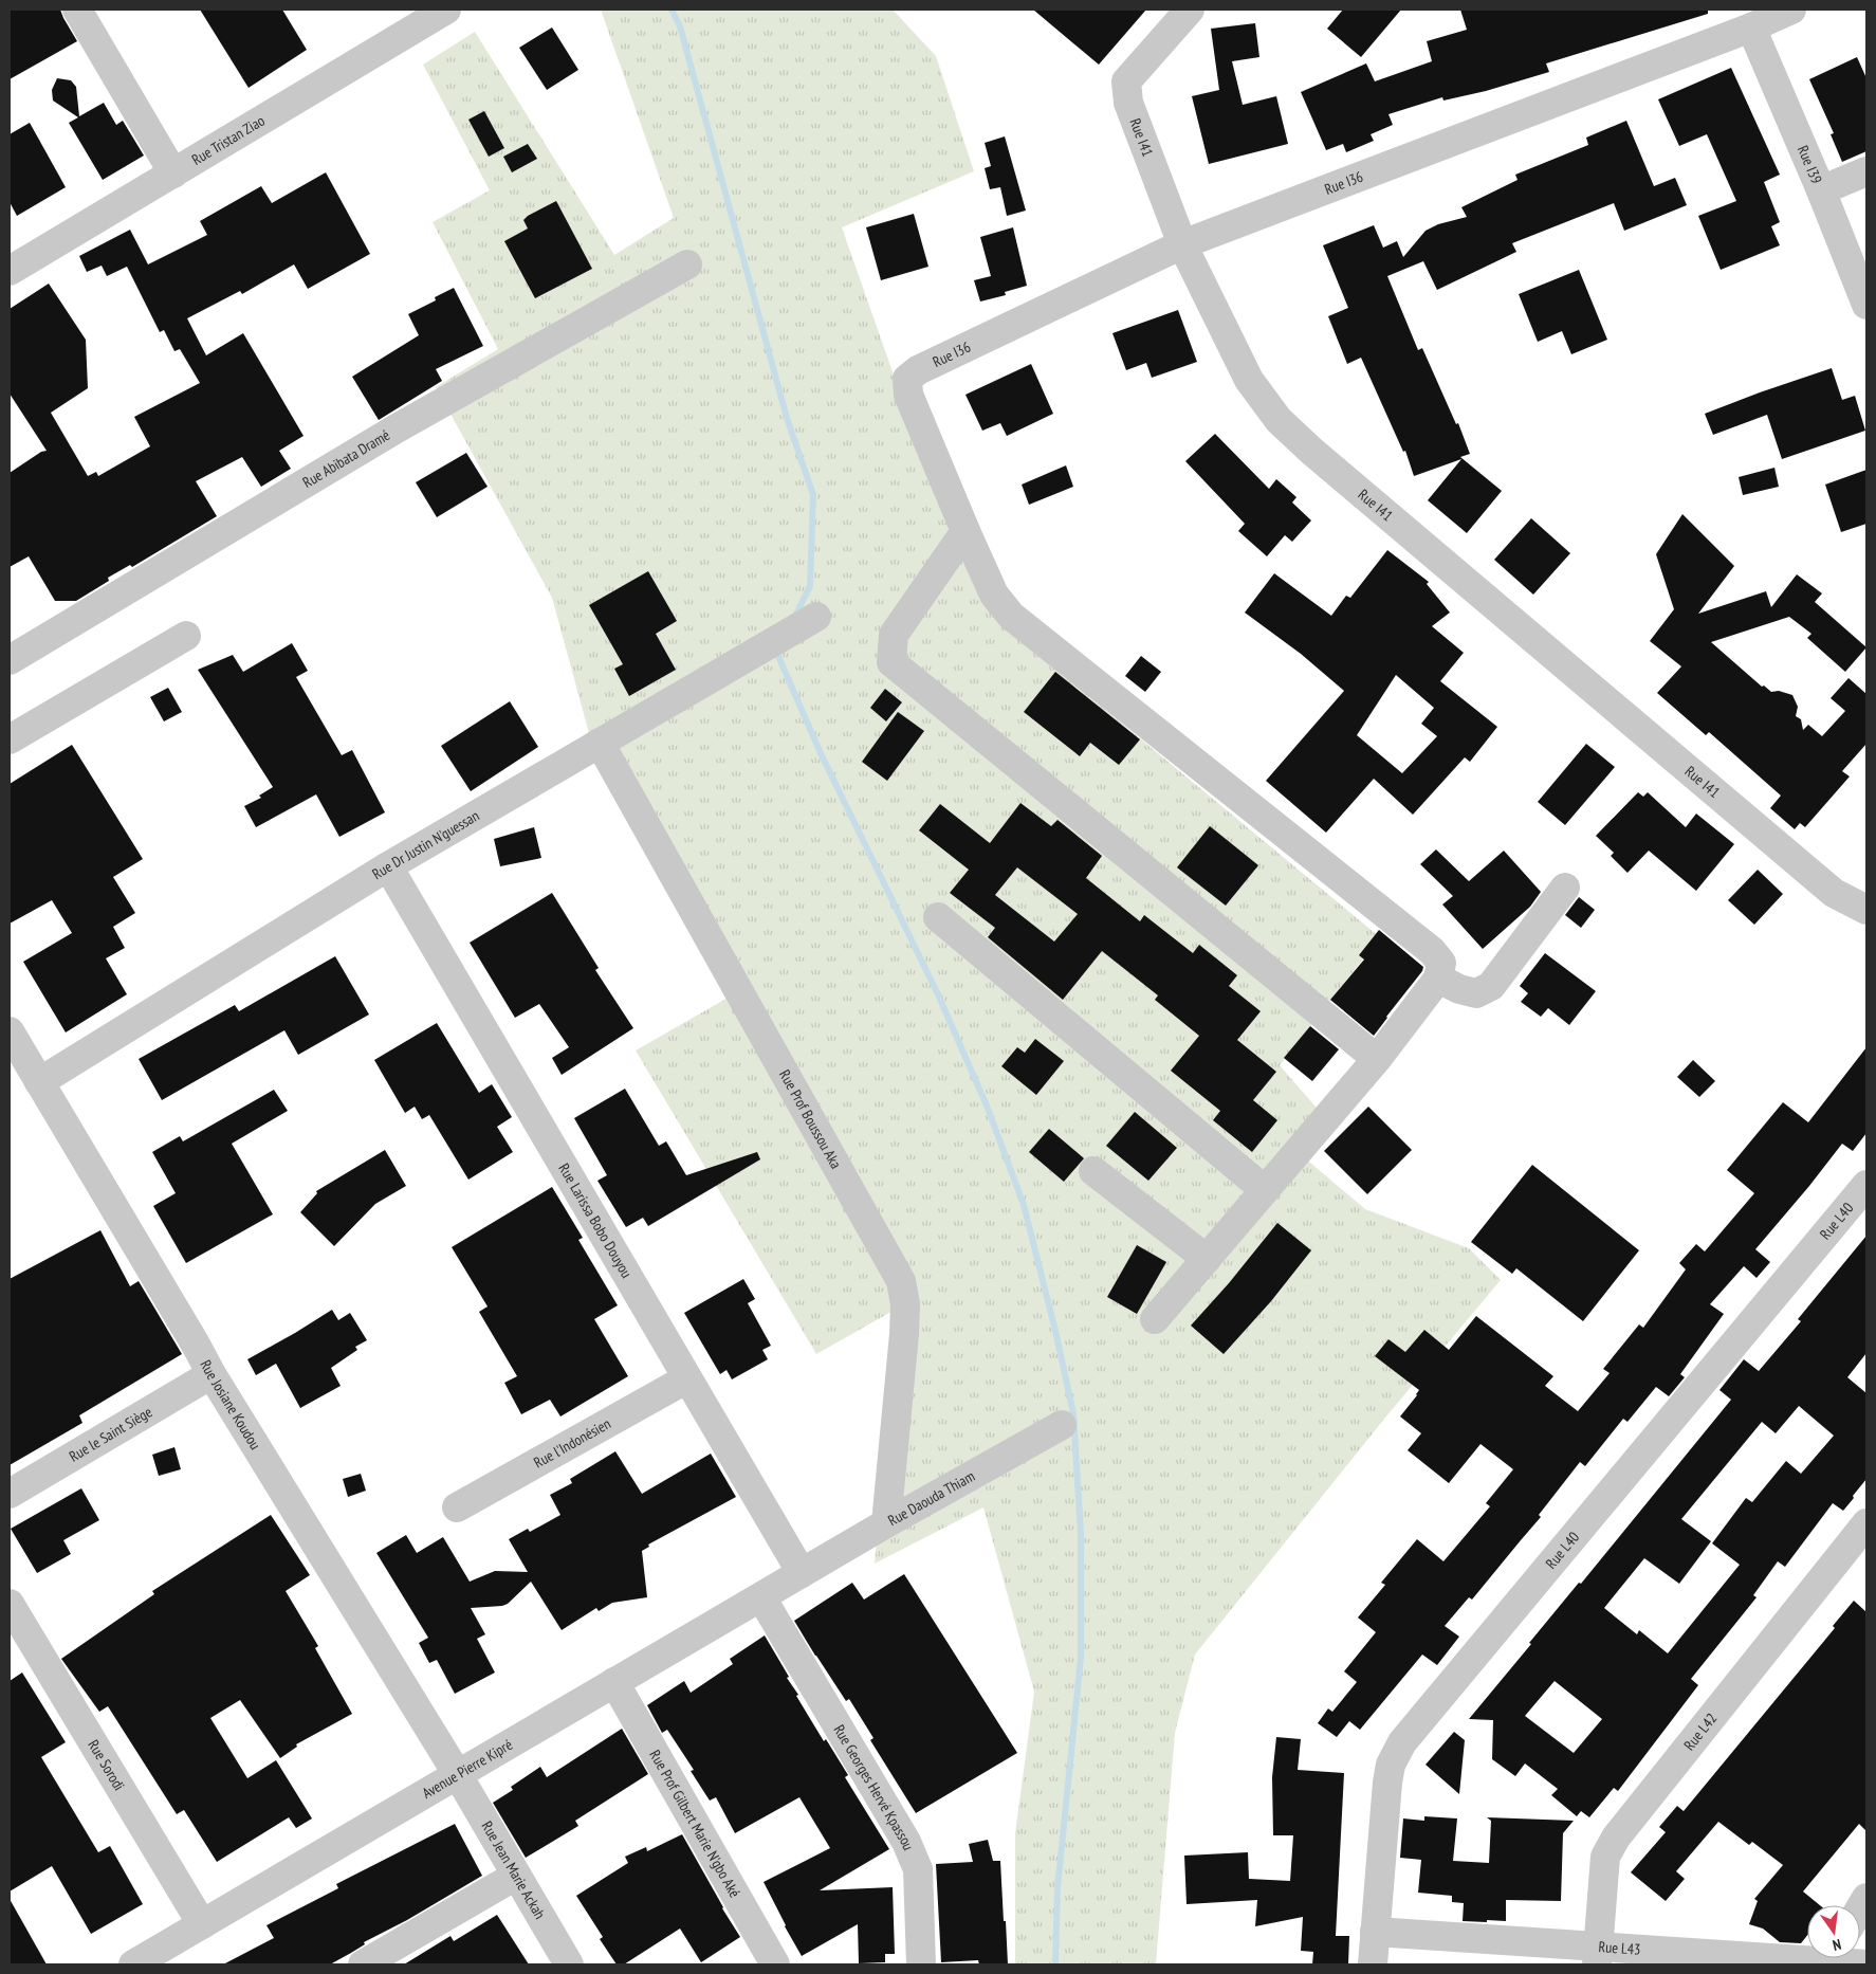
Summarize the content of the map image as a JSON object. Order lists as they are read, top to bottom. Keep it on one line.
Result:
{"streets":{"street":["Rue I41","Rue Tristan Ziao","Rue I39","Rue I36","Rue Abibata Dramé","Rue Dr Justin N'guessan","Rue Prof Boussou Aka","Rue Larissa Bobo Douyou","Rue L40","Rue Josiane Koudou","Rue le Saint Siège","Rue l'Indonésien","Rue Daouda Thiam","Rue L42","Rue Sorodi","Avenue Pierre Kipré","Rue Georges Hervé Kpassou","Rue Prof Gilbert Marie N'gbo Aké","Rue Jean Marie Ackah","Rue L43"]},"crossings":[["Rue I41","Rue I36"],["Rue I39","Rue I36"],["Rue Dr Justin N'guessan","Rue Prof Boussou Aka"],["Rue Dr Justin N'guessan","Rue Larissa Bobo Douyou"],["Rue Dr Justin N'guessan","Rue Josiane Koudou"],["Rue Prof Boussou Aka","Rue Daouda Thiam"],["Rue Larissa Bobo Douyou","Rue l'Indonésien"],["Rue Larissa Bobo Douyou","Rue Daouda Thiam"],["Rue Larissa Bobo Douyou","Avenue Pierre Kipré"],["Rue L40","Rue L43"],["Rue Josiane Koudou","Rue le Saint Siège"],["Rue Josiane Koudou","Avenue Pierre Kipré"],["Rue Josiane Koudou","Rue Jean Marie Ackah"],["Rue Daouda Thiam","Avenue Pierre Kipré"],["Rue L42","Rue L43"],["Rue Sorodi","Avenue Pierre Kipré"],["Avenue Pierre Kipré","Rue Georges Hervé Kpassou"],["Avenue Pierre Kipré","Rue Prof Gilbert Marie N'gbo Aké"],["Avenue Pierre Kipré","Rue Jean Marie Ackah"]],"north":"bottom"}
